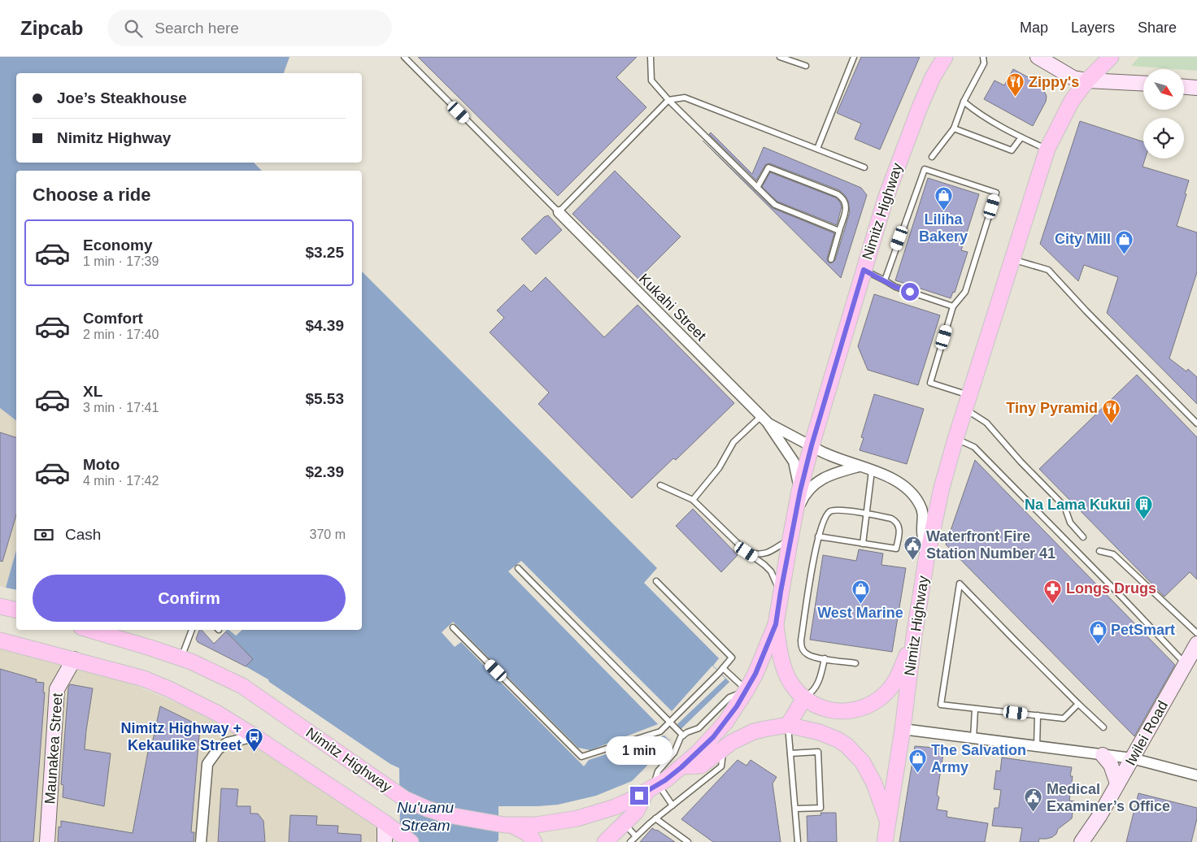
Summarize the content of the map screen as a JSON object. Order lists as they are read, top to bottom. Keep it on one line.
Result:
{"streets":{"main road":["Nimitz Highway"],"street":["Kukahi Street","Iwilei Road","Maunakea Street"]},"crossings":[["Nimitz Highway","Kukahi Street"]],"water":["Nu'uanu Stream"],"places":{"restaurant":["Zippy's","Tiny Pyramid"],"shop":["Liliha Bakery","City Mill","West Marine","PetSmart","The Salvation Army"],"building":["Na Lama Kukui"],"public building":["Waterfront Fire Station Number 41","Medical Examiner’s Office"],"pharmacy":["Longs Drugs"],"bus stop":["Nimitz Highway + Kekaulike Street"]},"north":"bottom right","page":{"header":"Zipcab","search":"Search here","nav":["Map","Layers","Share"],"banner":["Joe’s Steakhouse","Nimitz Highway"],"heading":"Choose a ride","list":[{"name":"Economy","note":"1 min · 17:39","value":"$3.25"},{"name":"Comfort","note":"2 min · 17:40","value":"$4.39"},{"name":"XL","note":"3 min · 17:41","value":"$5.53"},{"name":"Moto","note":"4 min · 17:42","value":"$2.39"}],"pay":["Cash","370 m"],"buttons":"Confirm","bubble":"1 min"}}
